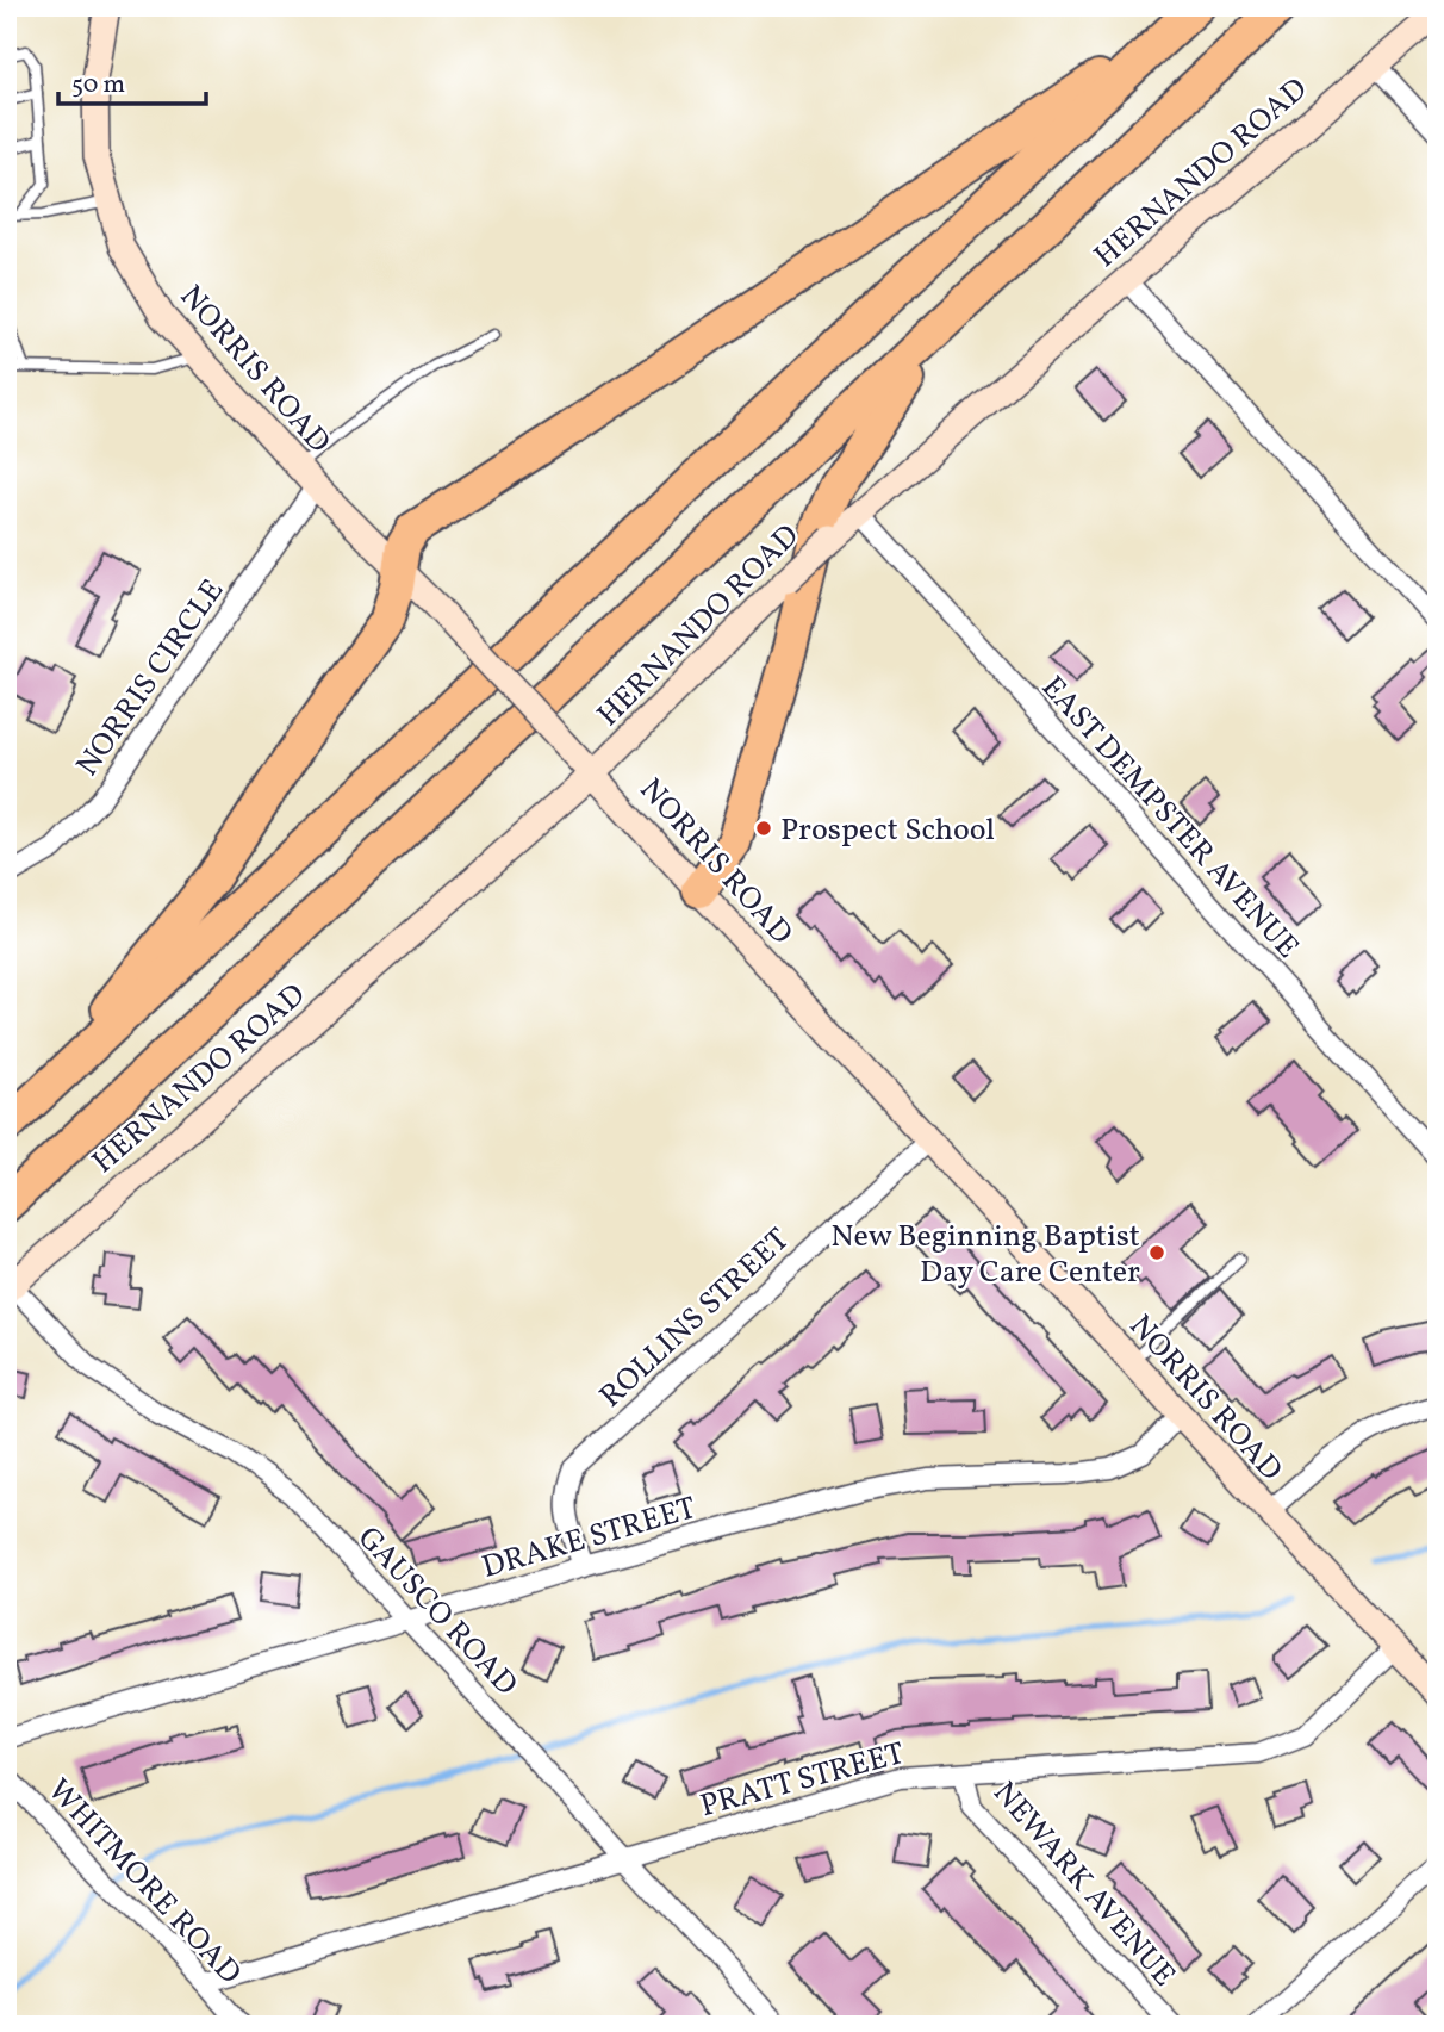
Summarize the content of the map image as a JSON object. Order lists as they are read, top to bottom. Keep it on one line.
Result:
{"streets":{"main road":["HERNANDO ROAD","NORRIS ROAD"],"street":["NORRIS CIRCLE","EAST DEMPSTER AVENUE","ROLLINS STREET","DRAKE STREET","GAUSCO ROAD","PRATT STREET","WHITMORE ROAD","NEWARK AVENUE"]},"crossings":[["HERNANDO ROAD","NORRIS ROAD"],["HERNANDO ROAD","EAST DEMPSTER AVENUE"],["HERNANDO ROAD","GAUSCO ROAD"],["NORRIS ROAD","NORRIS CIRCLE"],["NORRIS ROAD","ROLLINS STREET"],["NORRIS ROAD","DRAKE STREET"],["NORRIS ROAD","PRATT STREET"],["ROLLINS STREET","DRAKE STREET"],["DRAKE STREET","GAUSCO ROAD"],["GAUSCO ROAD","PRATT STREET"],["PRATT STREET","WHITMORE ROAD"],["PRATT STREET","NEWARK AVENUE"]],"places":["Prospect School","New Beginning Baptist Day Care Center"],"scale_bar":"50 m"}
